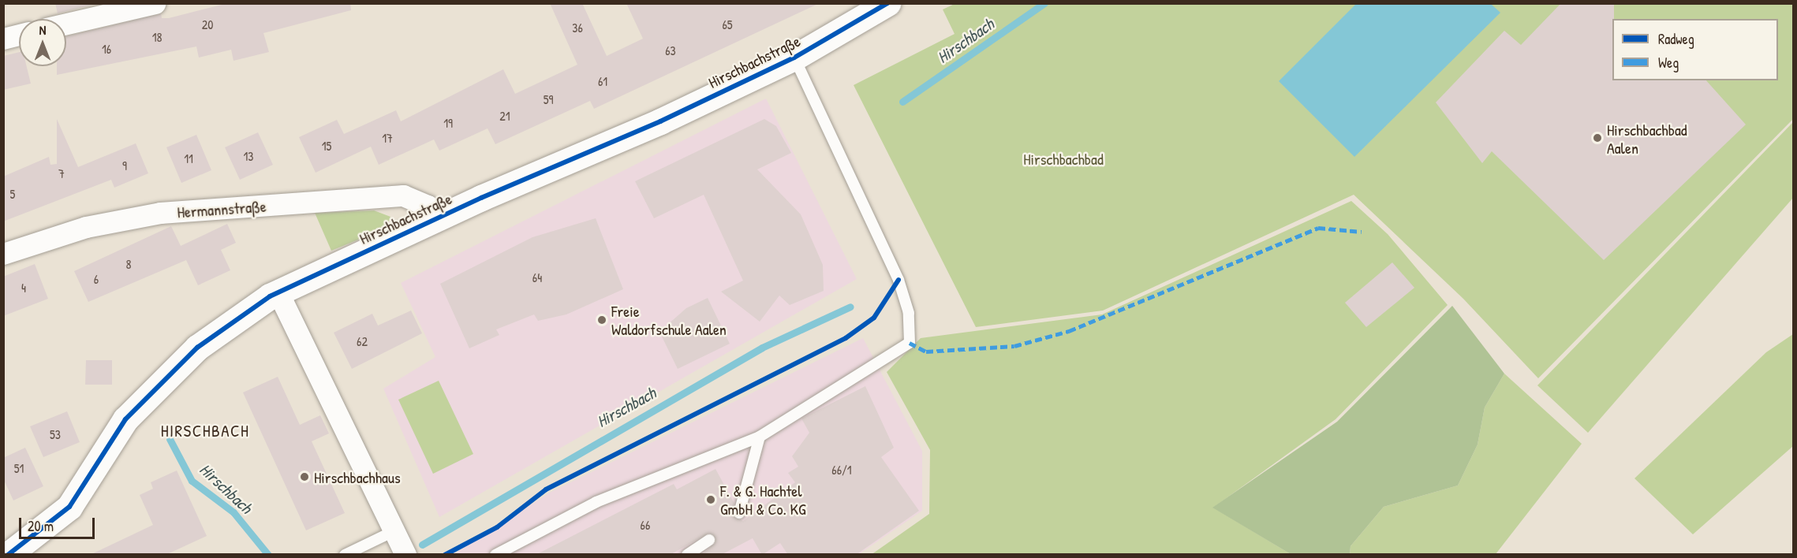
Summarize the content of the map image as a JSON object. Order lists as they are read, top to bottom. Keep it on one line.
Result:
{"streets":{"street":["Hirschbachstraße","Hermannstraße"]},"crossings":[["Hirschbachstraße","Hermannstraße"]],"districts":["HIRSCHBACH"],"water":["Hirschbach"],"parks":["Hirschbachbad"],"places":["Hirschbachbad Aalen","Freie Waldorfschule Aalen","Hirschbachhaus","F. & G. Hachtel GmbH & Co. KG"],"house_numbers":["20","65","36","18","16","63","61","59","21","19","17","15","13","11","9","7","5","8","64","6","4","62","53","51","66/1","66"],"legend":["Radweg","Weg"],"scale_bar":"20 m","north":"top"}
